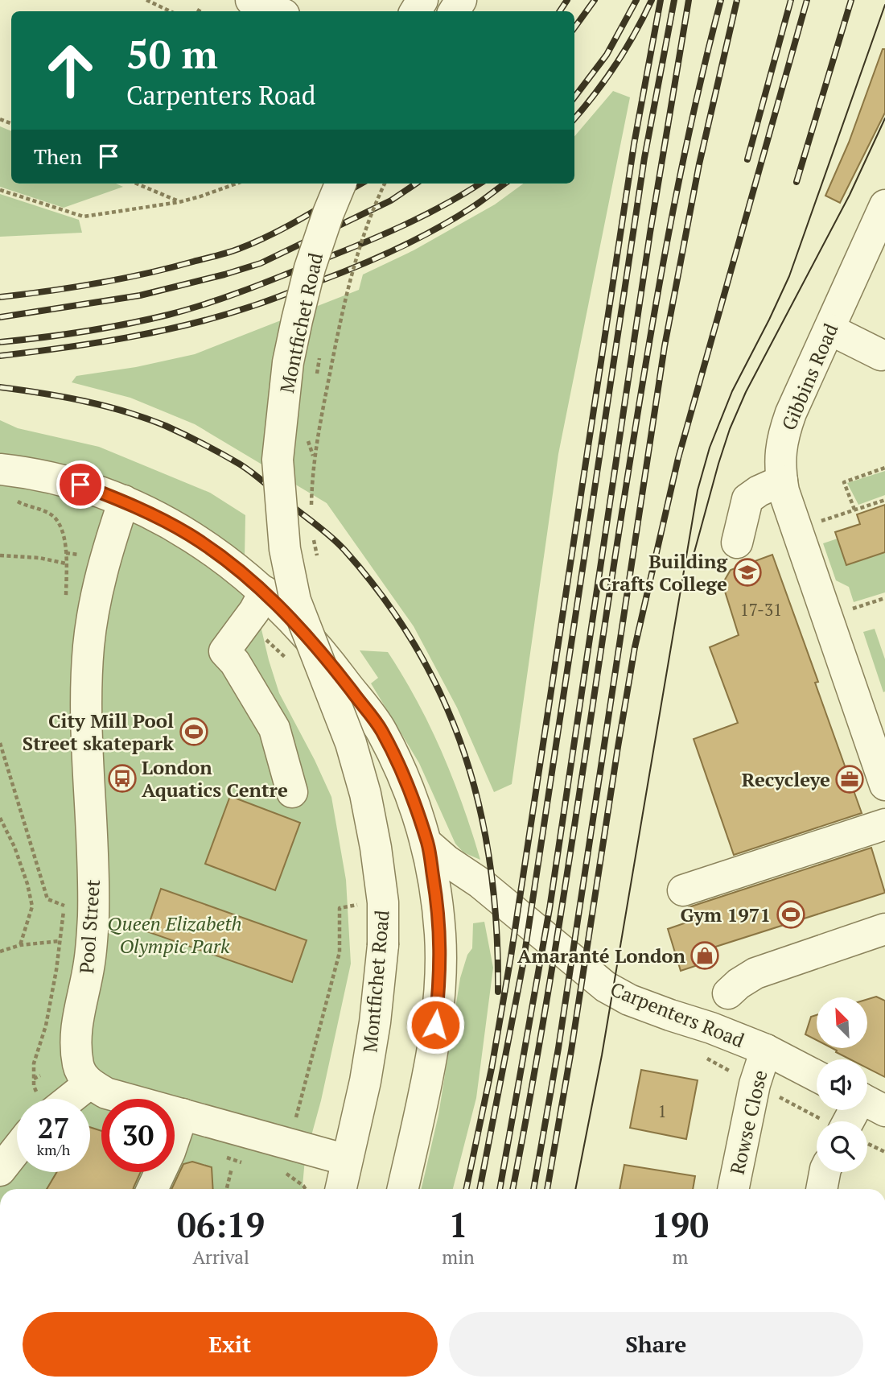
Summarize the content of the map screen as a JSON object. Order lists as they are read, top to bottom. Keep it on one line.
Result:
{"streets":{"street":["Montfichet Road","Gibbins Road","Pool Street","Carpenters Road","Rowse Close"]},"crossings":[["Carpenters Road","Rowse Close"]],"parks":["Queen Elizabeth Olympic Park"],"places":{"school or university":["Building Crafts College"],"sports":["City Mill Pool Street skatepark","Gym 1971"],"bus stop":["London Aquatics Centre"],"office":["Recycleye"],"shop":["Amaranté London"]},"house_numbers":["17-31","1"],"north":"top left","page":{"turn":["50 m","Carpenters Road"],"then":"Then","speed":"27 km/h","limit":"30","eta":["06:19","Arrival","1","min","190","m"],"buttons":["Exit","Share"]}}
